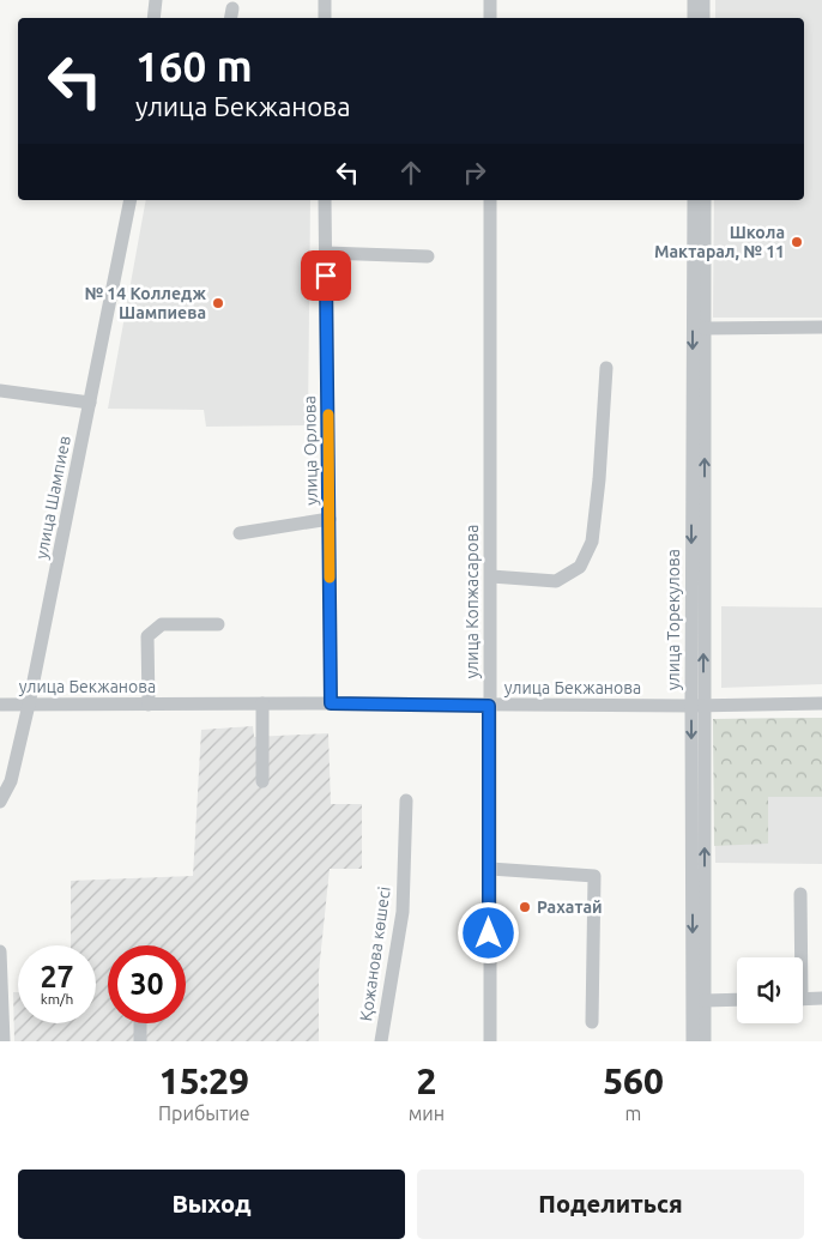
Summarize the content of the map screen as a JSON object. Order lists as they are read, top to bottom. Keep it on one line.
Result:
{"streets":{"street":["улица Орлова","улица Шампиев","улица Копжасарова","улица Торекулова","улица Бекжанова","Қожанова көшесі"]},"crossings":[["улица Орлова","улица Бекжанова"],["улица Шампиев","улица Бекжанова"],["улица Копжасарова","улица Бекжанова"],["улица Торекулова","улица Бекжанова"]],"places":["Школа Мактарал, № 11","№ 14 Колледж Шампиева","Рахатай"],"page":{"turn":["160 m","улица Бекжанова"],"speed":"27 km/h","limit":"30","eta":["15:29","Прибытие","2","мин","560","m"],"buttons":["Выход","Поделиться"]}}
